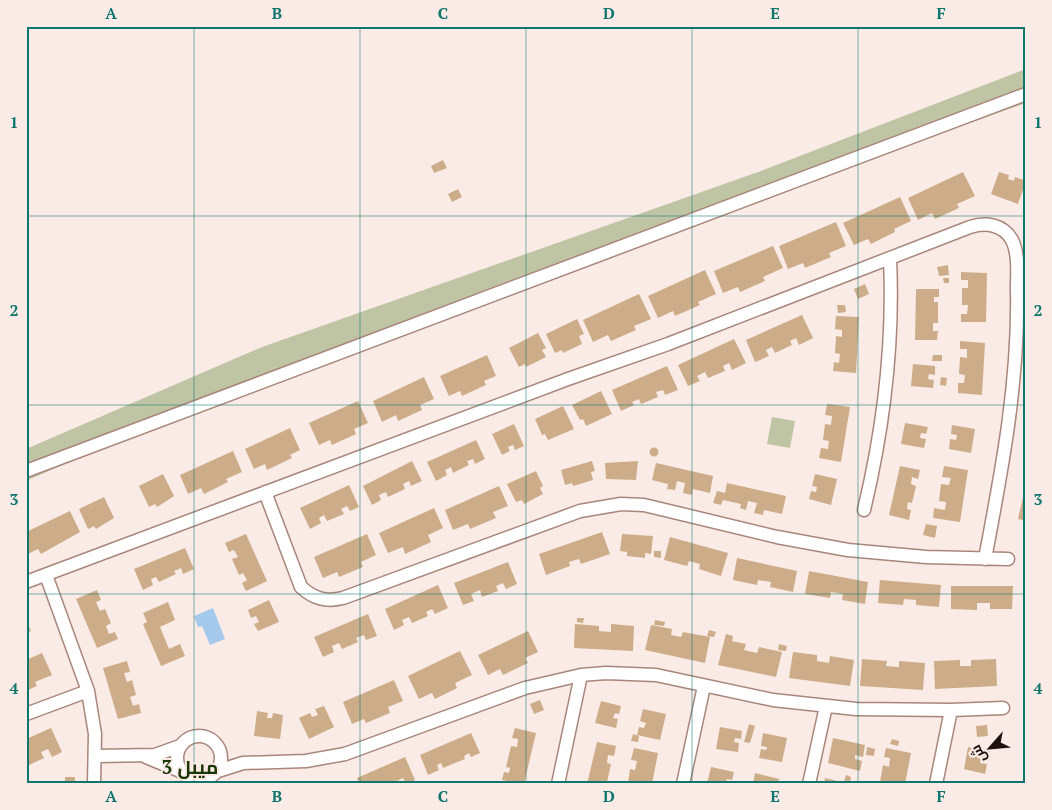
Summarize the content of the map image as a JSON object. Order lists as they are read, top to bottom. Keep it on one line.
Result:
{"districts":["ميبل 3"],"north":"bottom left","grid":{"columns":["A","B","C","D","E","F"],"rows":["1","2","3","4"]}}
